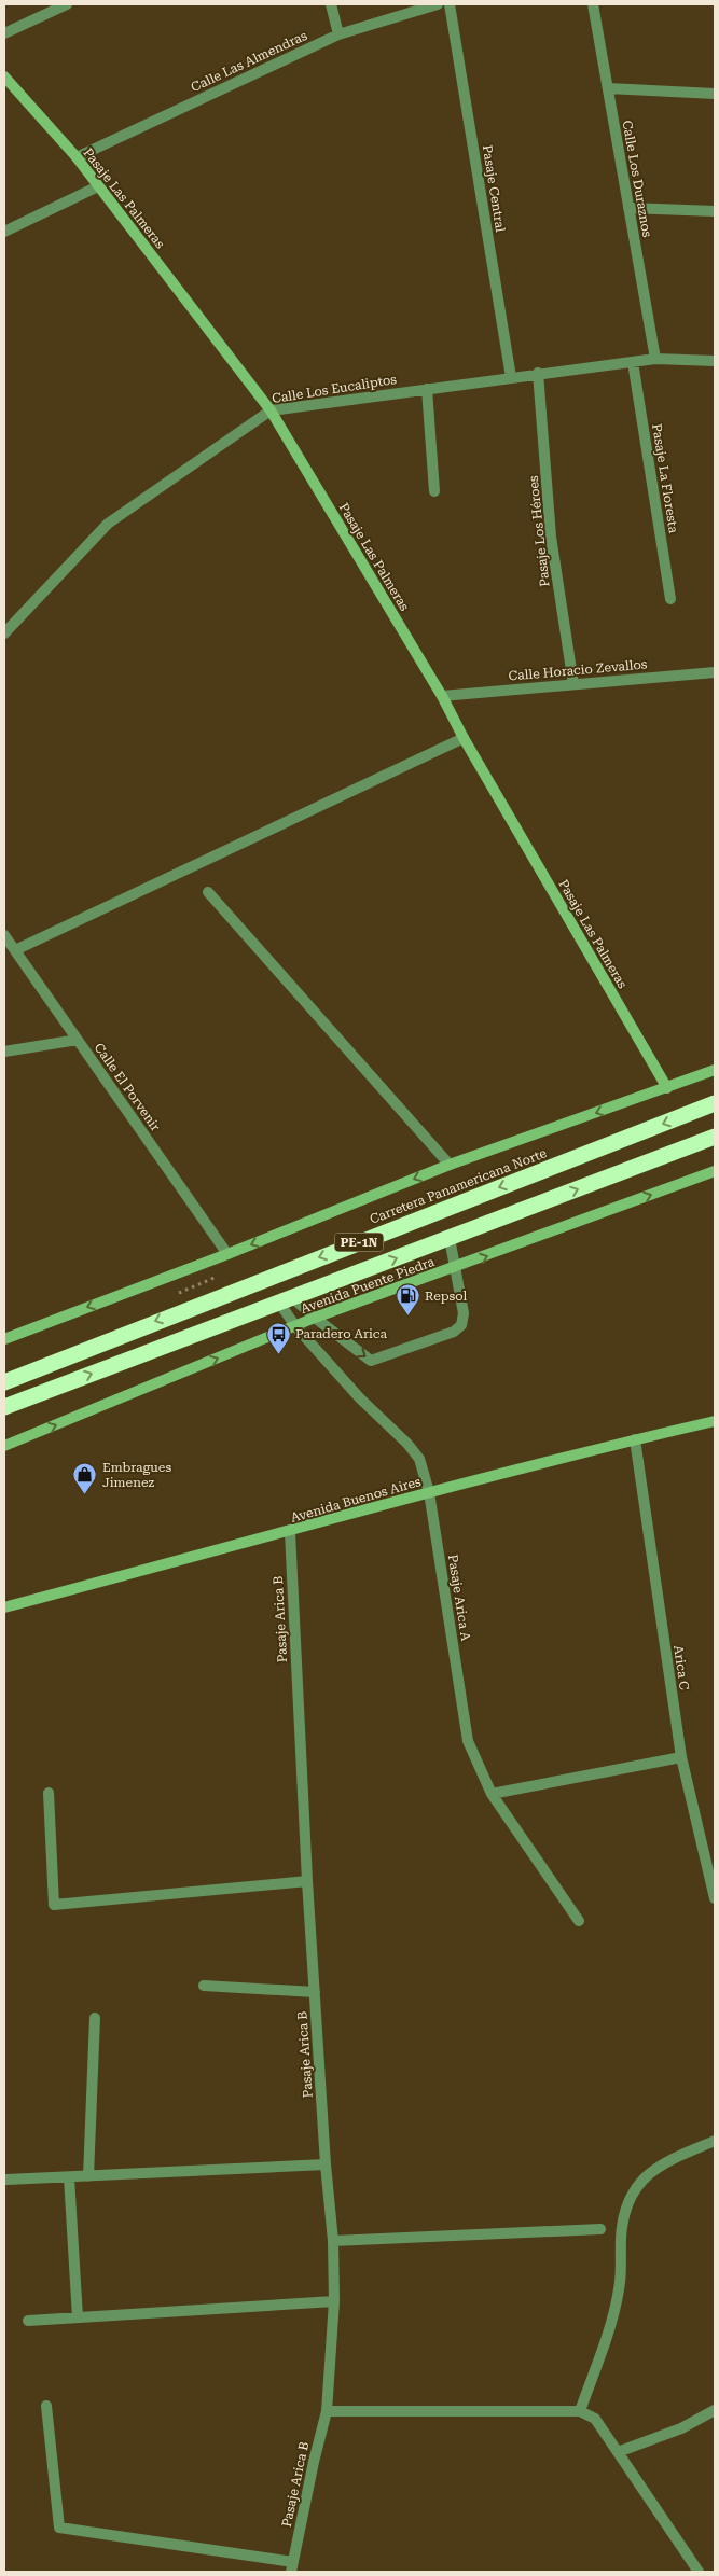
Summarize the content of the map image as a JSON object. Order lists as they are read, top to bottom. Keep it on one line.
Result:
{"streets":{"highway":["Carretera Panamericana Norte","PE-1N"],"main road":["Pasaje Las Palmeras","Avenida Puente Piedra","Avenida Buenos Aires"],"street":["Calle Las Almendras","Calle Los Duraznos","Pasaje Central","Calle Los Eucaliptos","Pasaje La Floresta","Pasaje Los Héroes","Calle Horacio Zevallos","Calle El Porvenir","Pasaje Arica A","Pasaje Arica B","Arica C"]},"crossings":[["Calle Las Almendras","Pasaje Las Palmeras"],["Calle Los Duraznos","Calle Los Eucaliptos"],["Pasaje Central","Calle Los Eucaliptos"],["Pasaje Las Palmeras","Calle Los Eucaliptos"],["Pasaje Las Palmeras","Calle Horacio Zevallos"],["Calle Los Eucaliptos","Pasaje La Floresta"],["Calle Los Eucaliptos","Pasaje Los Héroes"],["Pasaje Los Héroes","Calle Horacio Zevallos"],["PE-1N","Pasaje Arica A"],["Avenida Puente Piedra","Pasaje Arica A"],["Avenida Buenos Aires","Pasaje Arica A"],["Avenida Buenos Aires","Pasaje Arica B"],["Avenida Buenos Aires","Arica C"]],"places":{"fuel station":["Repsol"],"bus stop":["Paradero Arica"],"shop":["Embragues Jimenez"]}}
